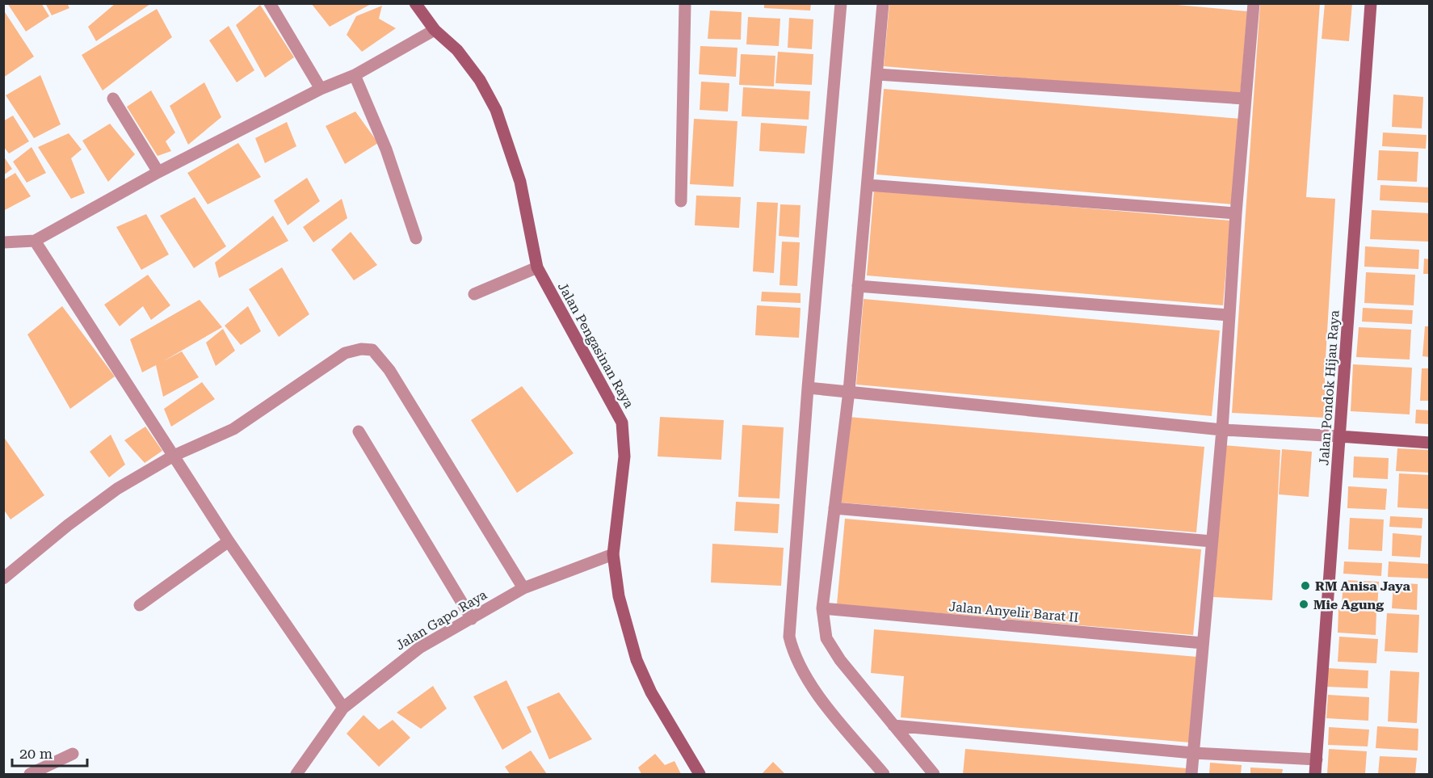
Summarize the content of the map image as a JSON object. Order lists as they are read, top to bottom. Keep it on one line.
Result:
{"streets":{"street":["Jalan Pengasinan Raya","Jalan Pondok Hijau Raya","Jalan Anyelir Barat II","Jalan Gapo Raya"]},"crossings":[["Jalan Pengasinan Raya","Jalan Gapo Raya"]],"places":["RM Anisa Jaya","Mie Agung"],"scale_bar":"20 m"}
